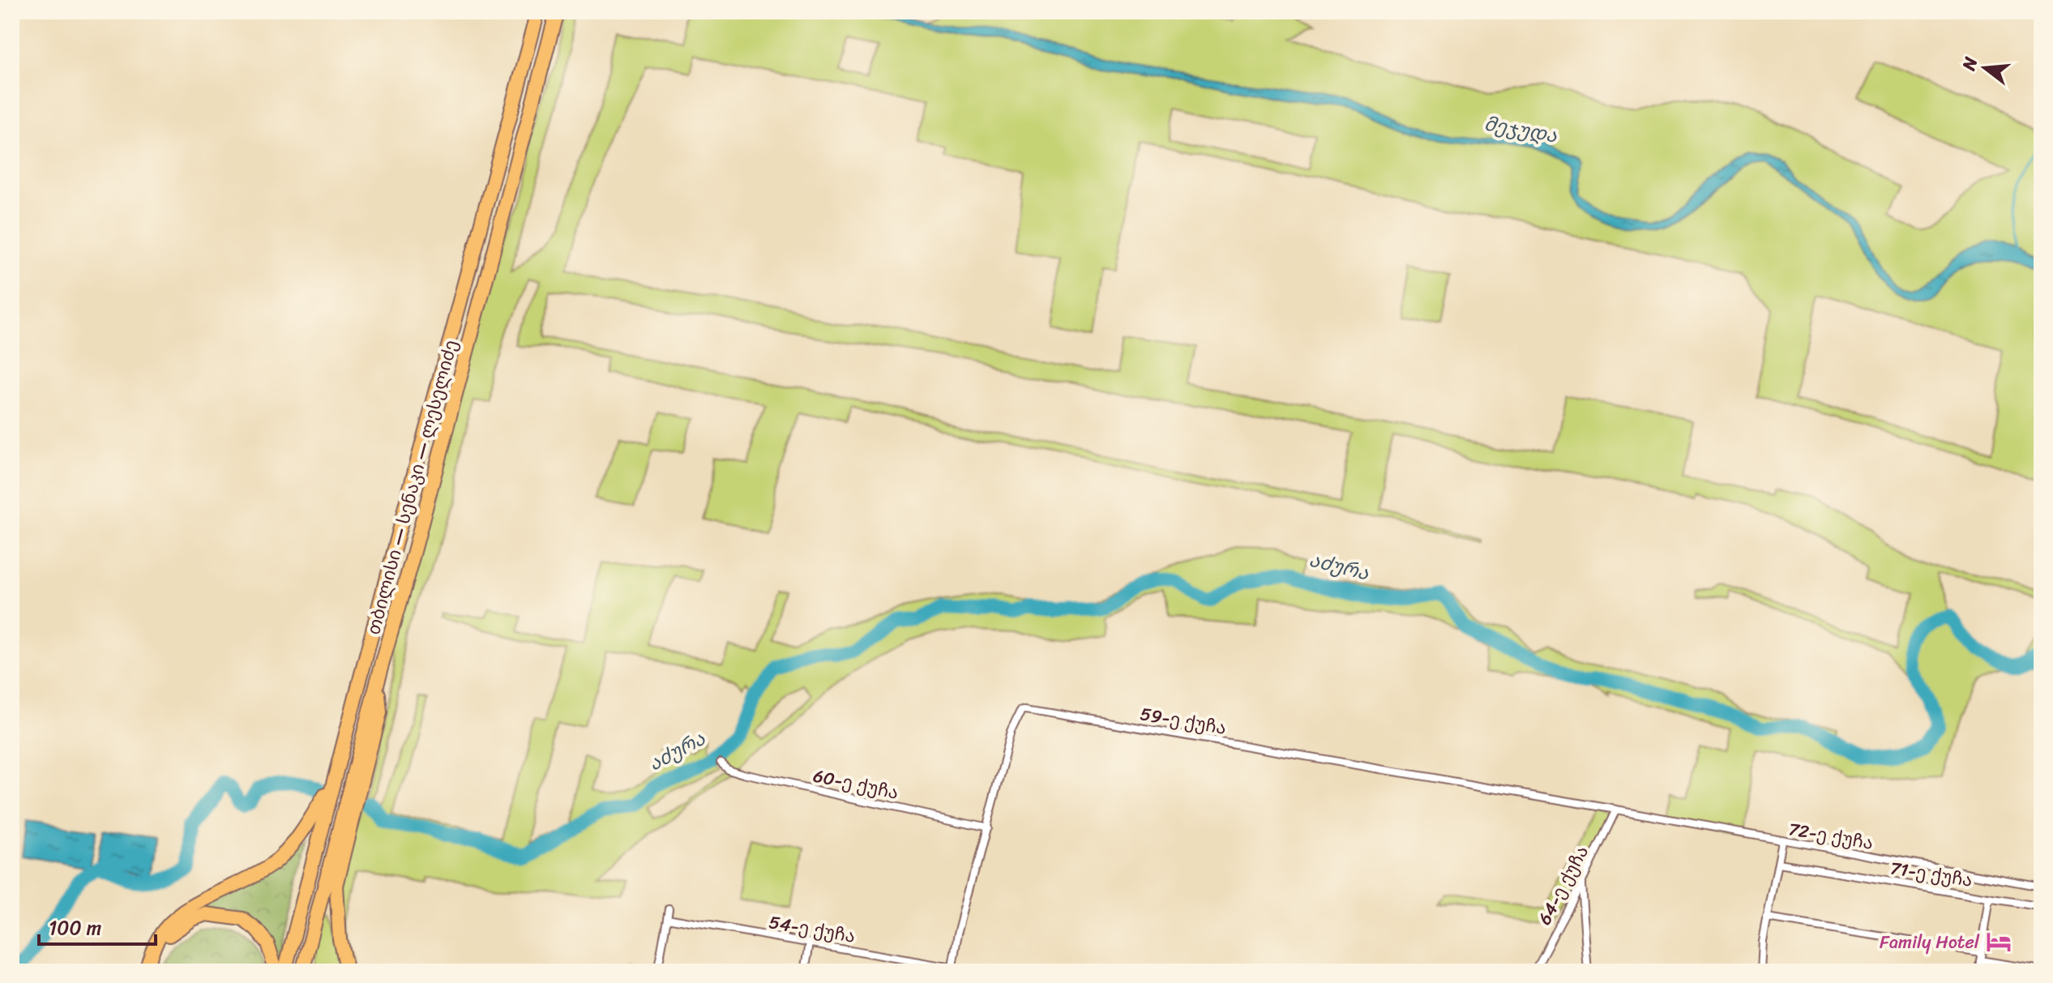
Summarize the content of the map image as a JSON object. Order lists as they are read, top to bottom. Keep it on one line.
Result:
{"streets":{"highway":["თბილისი — სენაკი — ლესელიძე"],"street":["59-ე ქუჩა","60-ე ქუჩა","72-ე ქუჩა","71-ე ქუჩა","64-ე ქუჩა","54-ე ქუჩა"]},"crossings":[["59-ე ქუჩა","60-ე ქუჩა"],["59-ე ქუჩა","72-ე ქუჩა"],["59-ე ქუჩა","54-ე ქუჩა"],["72-ე ქუჩა","64-ე ქუჩა"]],"water":["მეჯუდა","აძურა"],"places":{"hotel":["Family Hotel"]},"scale_bar":"100 m","north":"left"}
